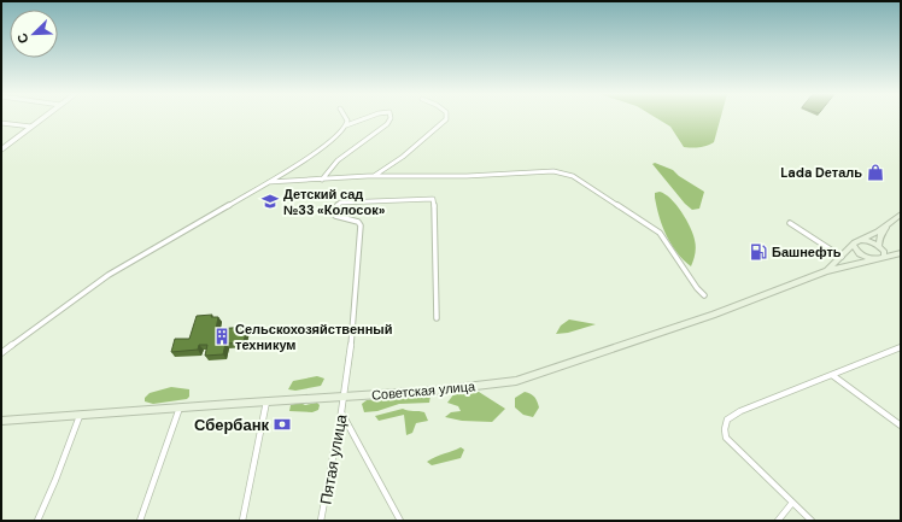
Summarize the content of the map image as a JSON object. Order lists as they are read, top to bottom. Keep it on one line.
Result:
{"streets":{"main road":["Советская улица"],"street":["Пятая улица"]},"crossings":[["Советская улица","Пятая улица"]],"places":{"shop":["Lada Dеталь"],"school or university":["Детский сад №33 «Колосок»"],"fuel station":["Башнефть"],"building":["Сельскохозяйственный техникум"],"bank":["Сбербанк"]},"north":"bottom left"}
